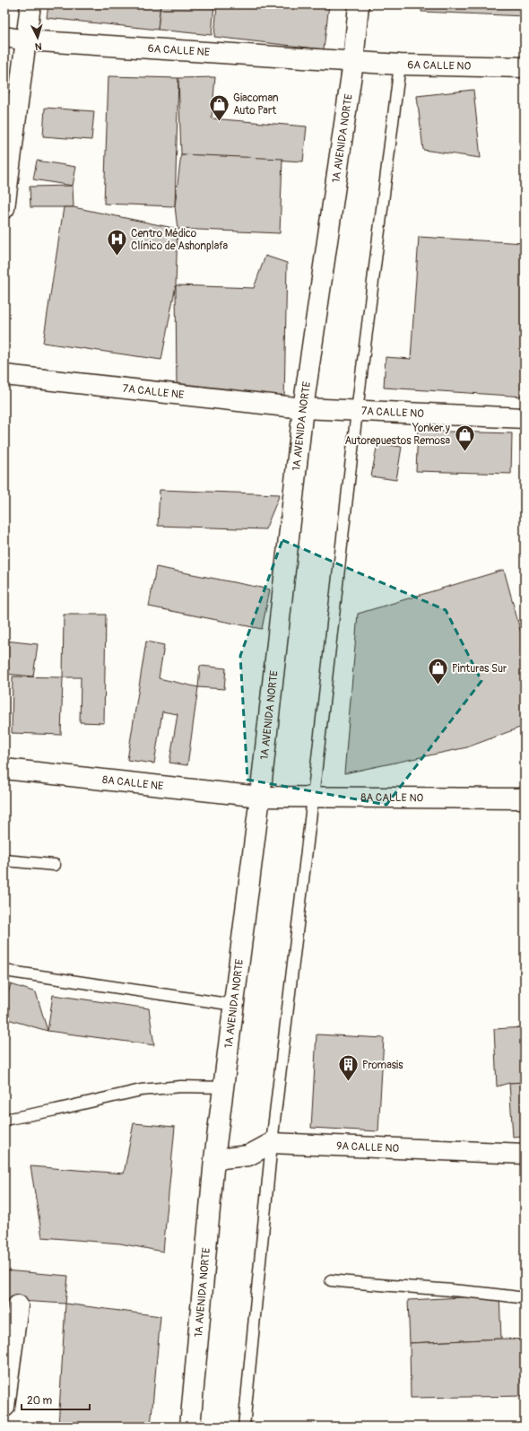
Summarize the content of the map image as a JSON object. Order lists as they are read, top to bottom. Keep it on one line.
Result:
{"streets":{"street":["6A CALLE NE","6A CALLE NO","1A AVENIDA NORTE","7A CALLE NE","7A CALLE NO","8A CALLE NE","8A CALLE NO","9A CALLE NO"]},"crossings":[["6A CALLE NE","6A CALLE NO"],["6A CALLE NE","1A AVENIDA NORTE"],["6A CALLE NO","1A AVENIDA NORTE"],["1A AVENIDA NORTE","7A CALLE NE"],["1A AVENIDA NORTE","7A CALLE NO"],["1A AVENIDA NORTE","8A CALLE NE"],["1A AVENIDA NORTE","8A CALLE NO"],["7A CALLE NE","7A CALLE NO"],["8A CALLE NE","8A CALLE NO"]],"places":{"shop":["Giacoman Auto Part","Yonker y Autorepuestos Remosa","Pinturas Sur"],"hospital":["Centro Médico Clínico de Ashonplafa"],"building":["Promasis"]},"scale_bar":"20 m","north":"bottom"}
